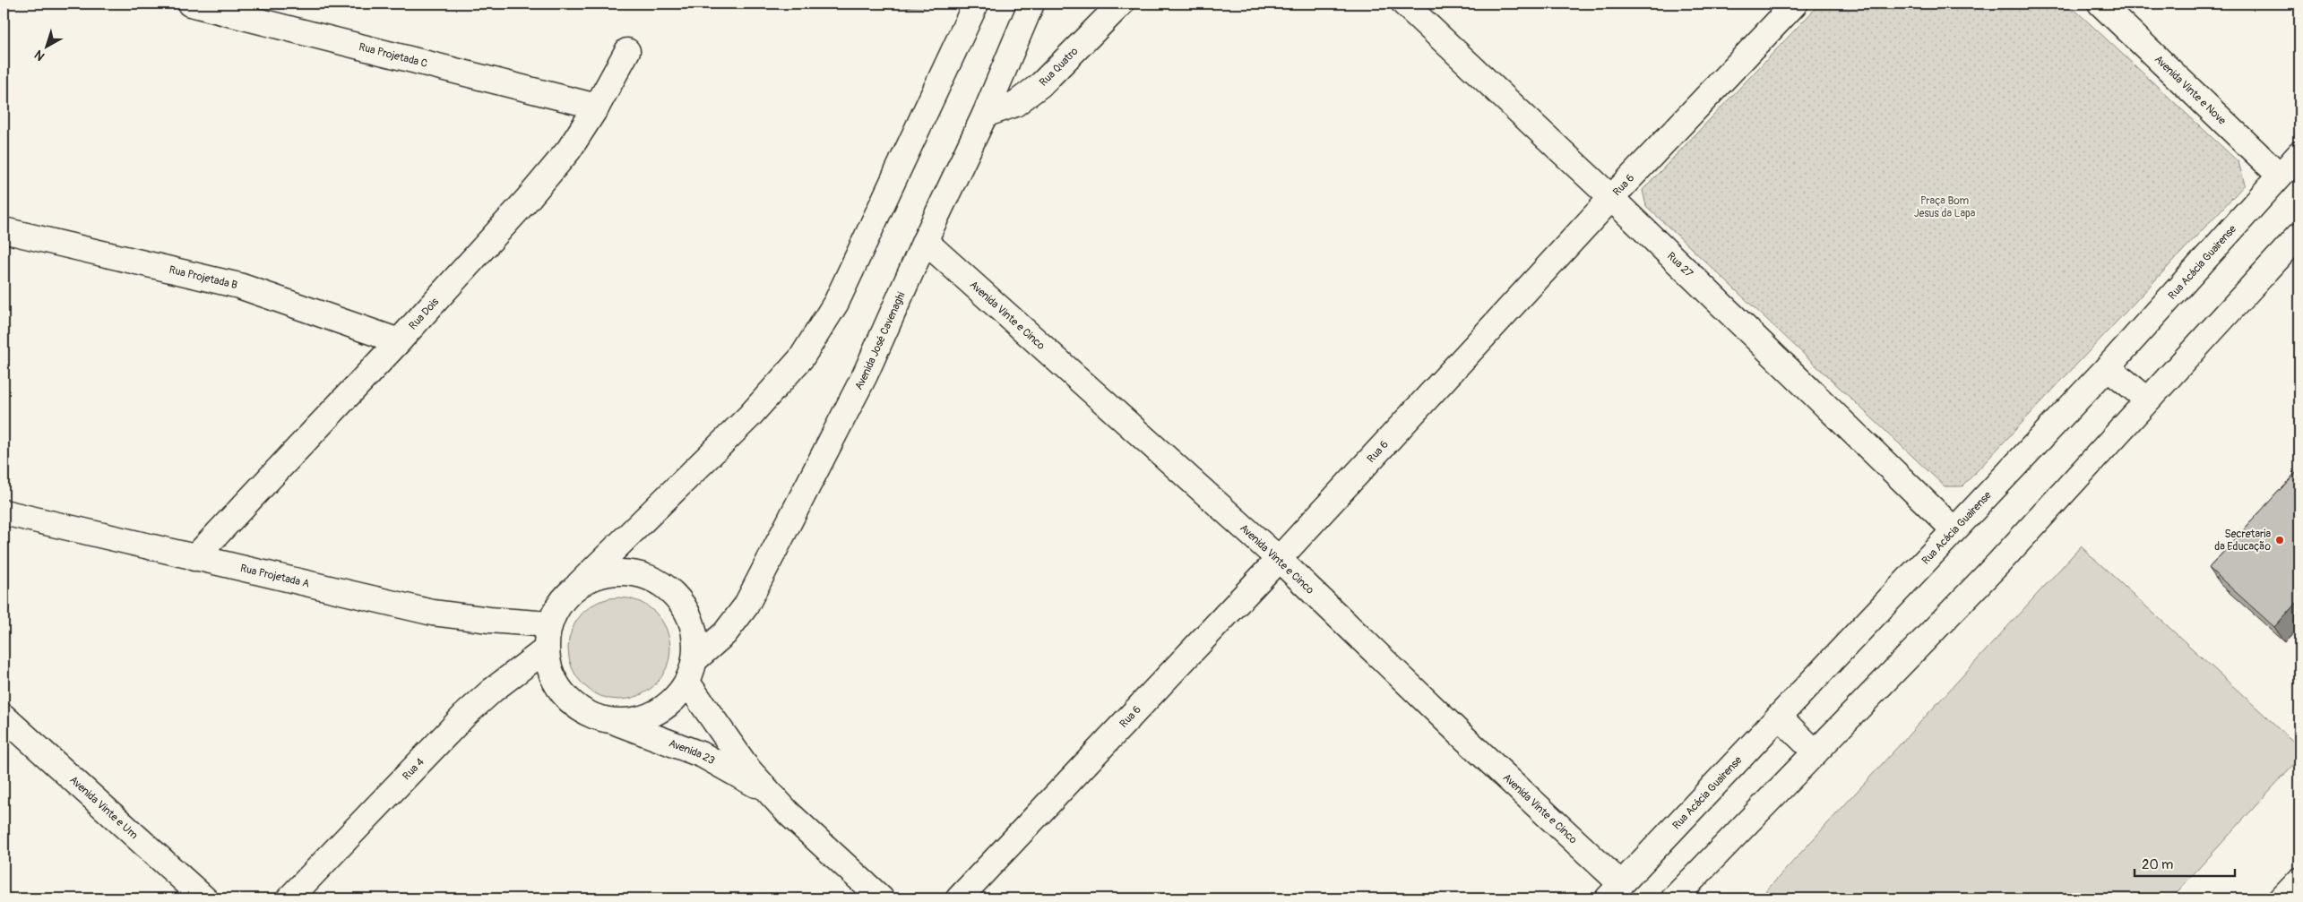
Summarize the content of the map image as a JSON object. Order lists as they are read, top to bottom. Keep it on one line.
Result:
{"streets":{"street":["Rua Projetada C","Rua Quatro","Avenida Vinte e Nove","Rua 6","Rua Acácia Guairense","Rua 27","Rua Projetada B","Rua Dois","Avenida Vinte e Cinco","Avenida José Cavenaghi","Rua Projetada A","Avenida 23","Rua 4","Avenida Vinte e Um"]},"crossings":[["Rua Projetada C","Rua Dois"],["Rua Quatro","Avenida José Cavenaghi"],["Avenida Vinte e Nove","Rua Acácia Guairense"],["Rua 6","Rua 27"],["Rua 6","Avenida Vinte e Cinco"],["Rua Acácia Guairense","Rua 27"],["Rua Acácia Guairense","Avenida Vinte e Cinco"],["Rua Projetada B","Rua Dois"],["Rua Dois","Rua Projetada A"],["Avenida Vinte e Cinco","Avenida José Cavenaghi"],["Avenida José Cavenaghi","Rua Projetada A"],["Avenida José Cavenaghi","Avenida 23"],["Avenida José Cavenaghi","Rua 4"],["Rua Projetada A","Avenida 23"],["Rua Projetada A","Rua 4"],["Avenida 23","Rua 4"]],"parks":["Praça Bom Jesus da Lapa"],"places":["Secretaria da Educação"],"scale_bar":"20 m","north":"bottom left"}
